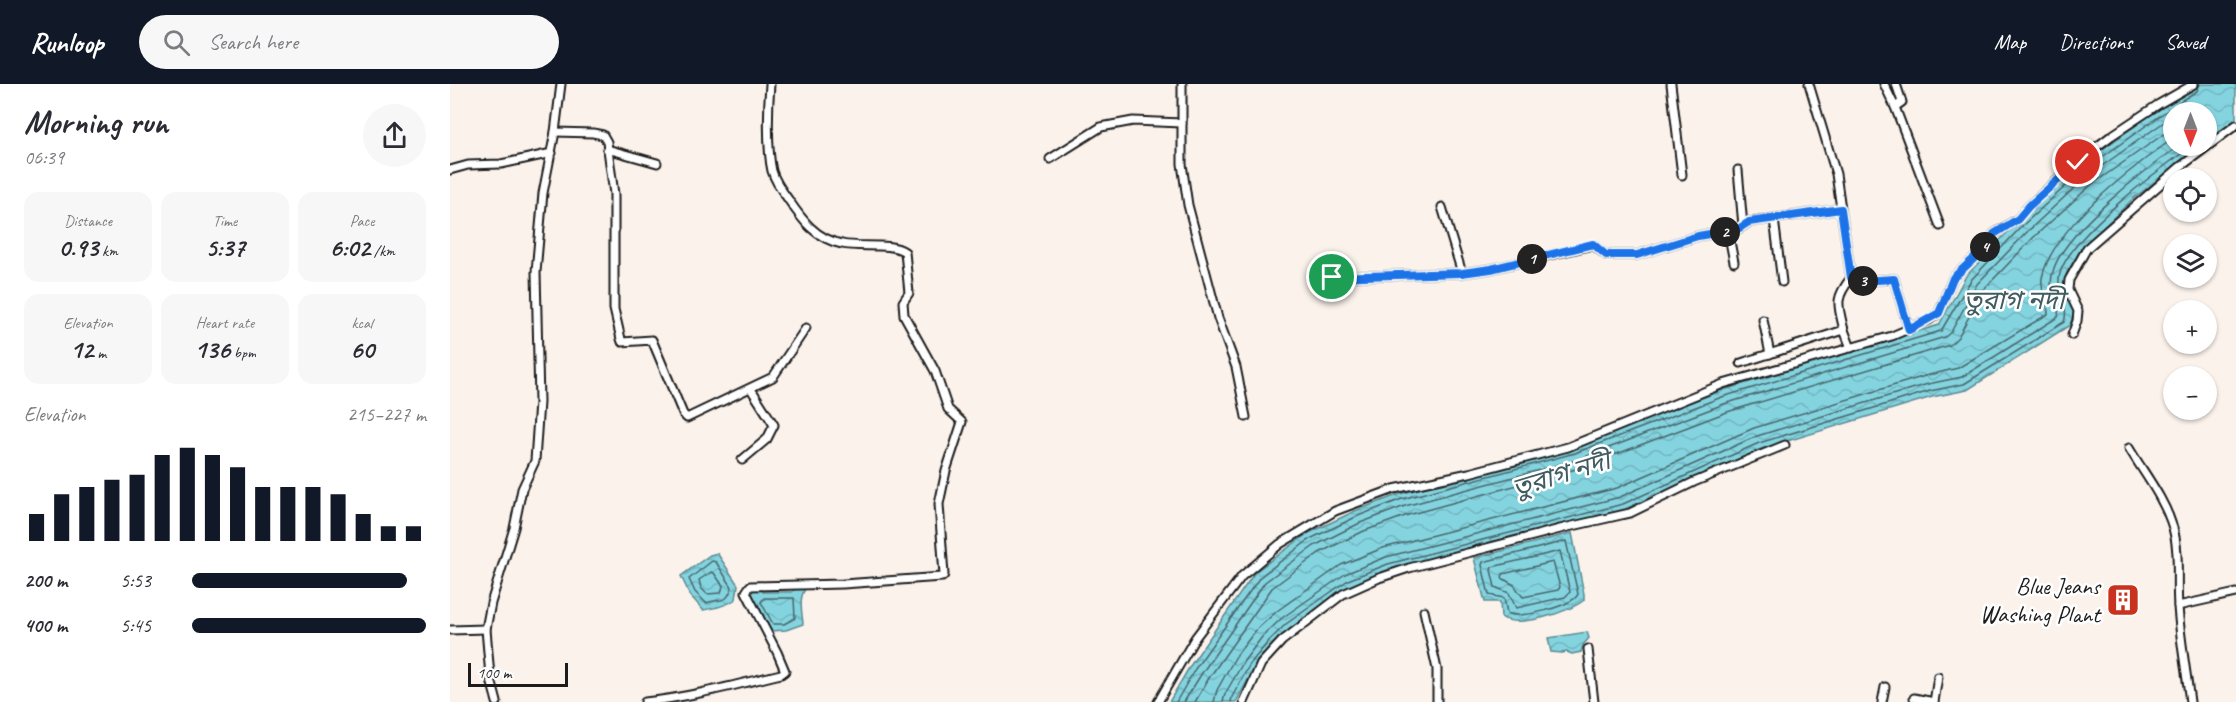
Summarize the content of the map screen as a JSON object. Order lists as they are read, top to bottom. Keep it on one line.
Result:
{"water":["তুরাগ নদী"],"places":{"building":["Blue Jeans Washing Plant"]},"scale_bar":"100 m","north":"bottom","page":{"header":"Runloop","search":"Search here","nav":["Map","Directions","Saved"],"heading":["Morning run","06:39"],"map_buttons":["+","−"],"stats":[["Distance","0.93 km"],["Time","5:37"],["Pace","6:02 /km"],["Elevation","12 m"],["Heart rate","136 bpm"],["kcal","60"]],"pins":["2","4","1","3"],"chart":["Elevation","215–227 m"],"list":[{"name":"200 m","note":"5:53"},{"name":"400 m","note":"5:45"}],"scale":"100 m"}}
